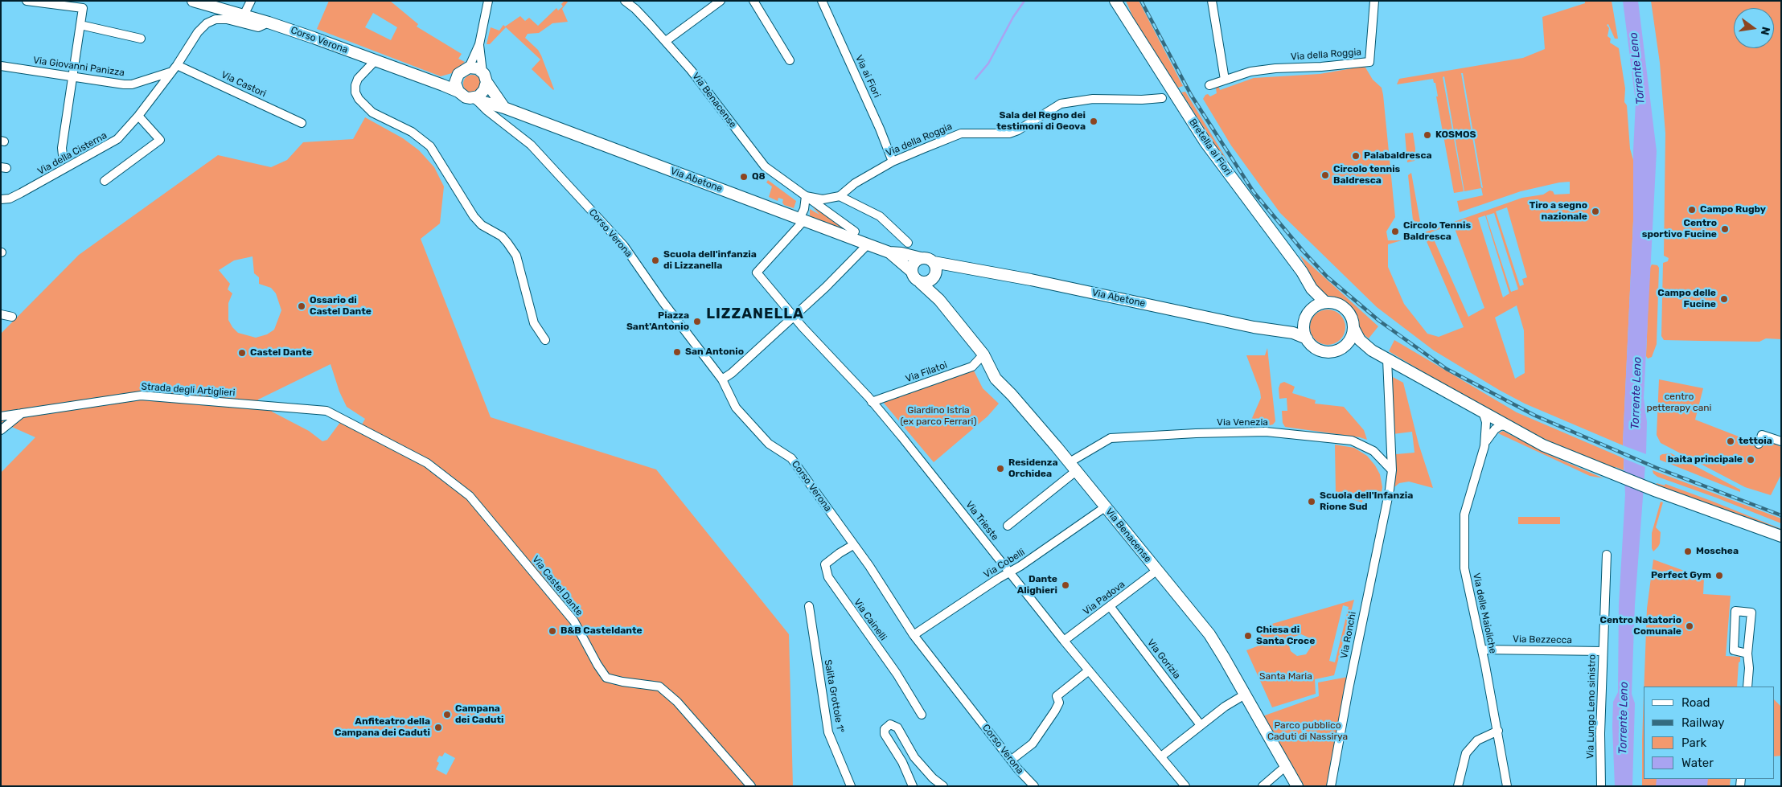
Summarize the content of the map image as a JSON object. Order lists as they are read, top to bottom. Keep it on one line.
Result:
{"streets":{"main road":["Corso Verona","Via Benacense","Bretella ai Fiori","Via Abetone"],"street":["Via della Roggia","Via Giovanni Panizza","Via ai Fiori","Via Castori","Via della Cisterna","Via Filatoi","Strada degli Artiglieri","Via Venezia","Via Trieste","Via Cobelli","Via Castel Dante","Via Padova","Via delle Maioliche","Via Cainelli","Via Ronchi","Via Bezzecca","Via Gorizia","Salita Grottole 1°","Via Lungo Leno sinistro"]},"crossings":[["Corso Verona","Via Abetone"],["Corso Verona","Via Cobelli"],["Corso Verona","Via Cainelli"],["Via della Roggia","Via ai Fiori"],["Via Giovanni Panizza","Via Castori"],["Via Giovanni Panizza","Via della Cisterna"],["Via Castori","Via della Cisterna"],["Via Benacense","Via Abetone"],["Via Benacense","Via Filatoi"],["Via Benacense","Via Venezia"],["Via Benacense","Via Cobelli"],["Via Benacense","Via Padova"],["Via Abetone","Via Trieste"],["Via Filatoi","Via Trieste"],["Strada degli Artiglieri","Via Castel Dante"],["Via Venezia","Via Ronchi"],["Via Trieste","Via Cobelli"],["Via Trieste","Via Padova"],["Via Padova","Via Gorizia"],["Via delle Maioliche","Via Bezzecca"],["Via Bezzecca","Via Lungo Leno sinistro"]],"districts":["LIZZANELLA"],"water":["Torrente Leno"],"parks":["centro petterapy cani","Giardino Istria (ex parco Ferrari)","Santa Maria","Parco pubblico Caduti di Nassirya"],"places":["Sala del Regno dei testimoni di Geova","KOSMOS","Palabaldresca","Circolo tennis Baldresca","Q8","Campo Rugby","Tiro a segno nazionale","Centro sportivo Fucine","Circolo Tennis Baldresca","Scuola dell'infanzia di Lizzanella","Campo delle Fucine","Ossario di Castel Dante","Piazza Sant'Antonio","San Antonio","Castel Dante","tettoia","baita principale","Residenza Orchidea","Scuola dell'Infanzia Rione Sud","Moschea","Perfect Gym","Dante Alighieri","Centro Natatorio Comunale","B&B Casteldante","Chiesa di Santa Croce","Campana dei Caduti","Anfiteatro della Campana dei Caduti"],"legend":["Road","Railway","Park","Water"],"north":"right"}
